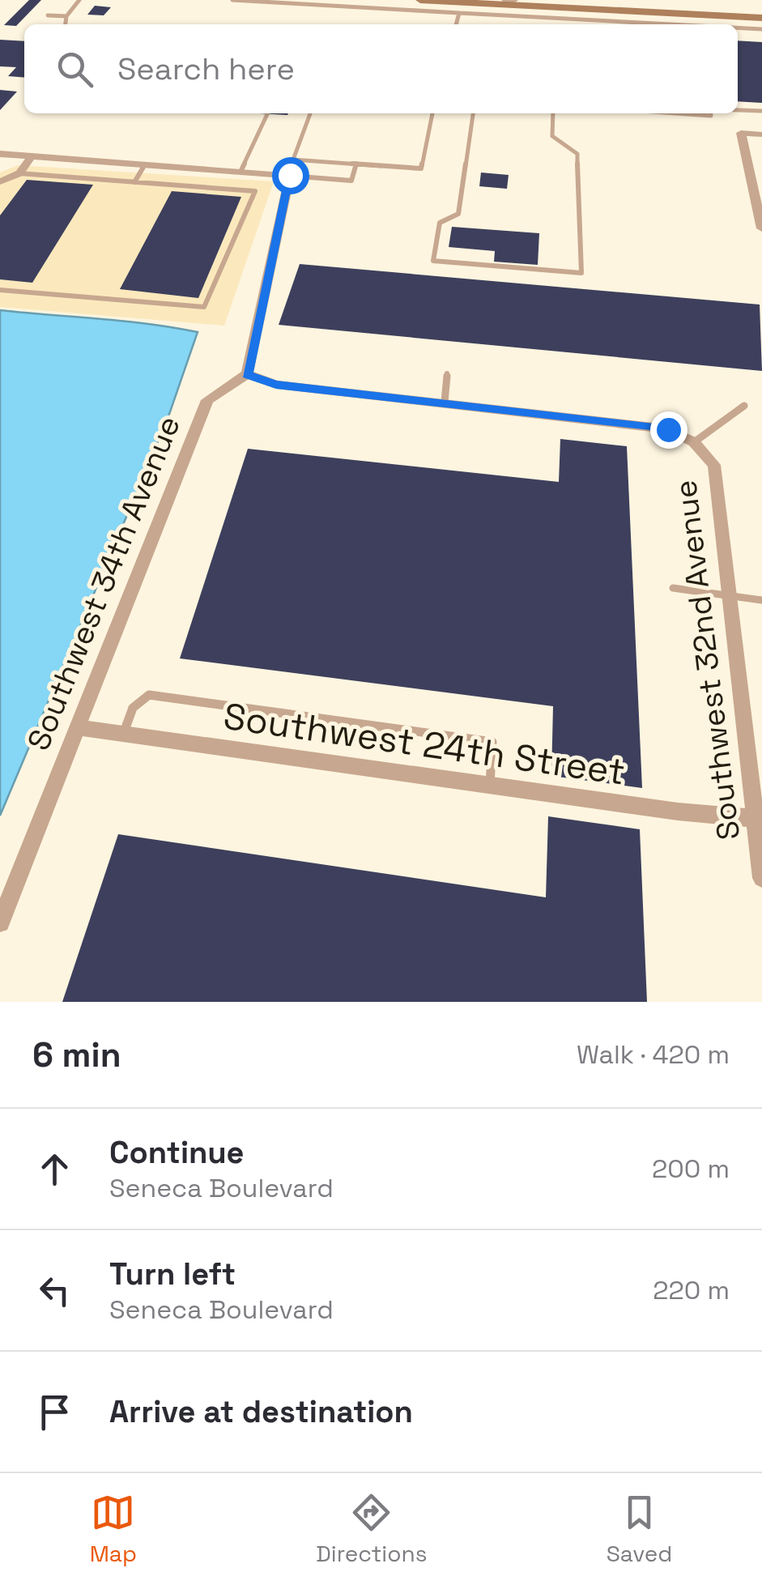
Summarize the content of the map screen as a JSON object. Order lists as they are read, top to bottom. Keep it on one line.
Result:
{"streets":{"street":["Southwest 34th Avenue","Southwest 32nd Avenue","Southwest 24th Street"]},"crossings":[["Southwest 34th Avenue","Southwest 24th Street"],["Southwest 32nd Avenue","Southwest 24th Street"]],"page":{"search":"Search here","heading":["6 min","Walk · 420 m"],"list":[["Continue","Seneca Boulevard","200 m"],["Turn left","Seneca Boulevard","220 m"],"Arrive at destination"],"nav":["Map","Directions","Saved"]}}
